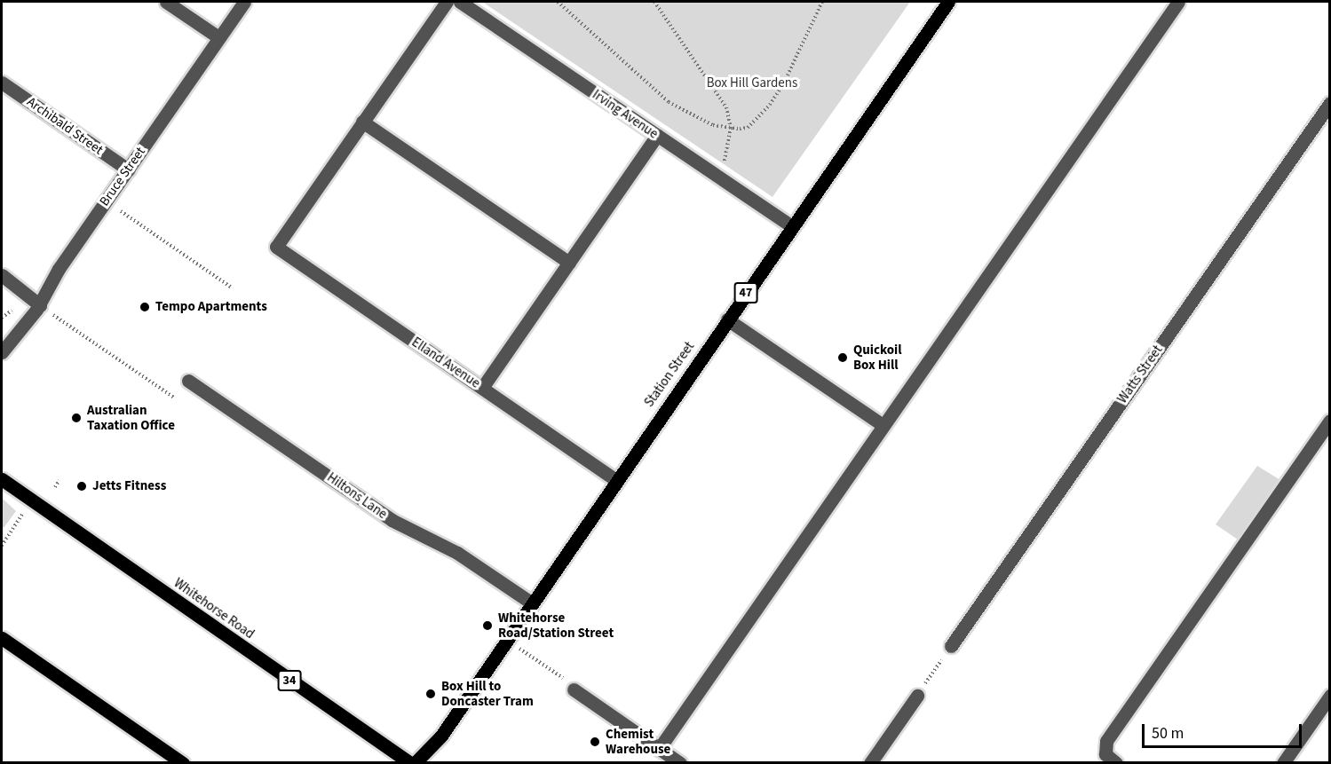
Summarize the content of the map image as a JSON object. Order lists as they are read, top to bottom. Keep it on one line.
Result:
{"streets":{"main road":["47","Station Street","Whitehorse Road","34"],"street":["Irving Avenue","Archibald Street","Bruce Street","Elland Avenue","Watts Street","Hiltons Lane"]},"crossings":[["Irving Avenue","Station Street"],["Archibald Street","Bruce Street"],["Elland Avenue","Station Street"],["Station Street","Hiltons Lane"]],"parks":["Box Hill Gardens"],"places":["Tempo Apartments","Quickoil Box Hill","Australian Taxation Office","Jetts Fitness","Whitehorse Road/Station Street","Box Hill to Doncaster Tram","Chemist Warehouse"],"scale_bar":"50 m"}
